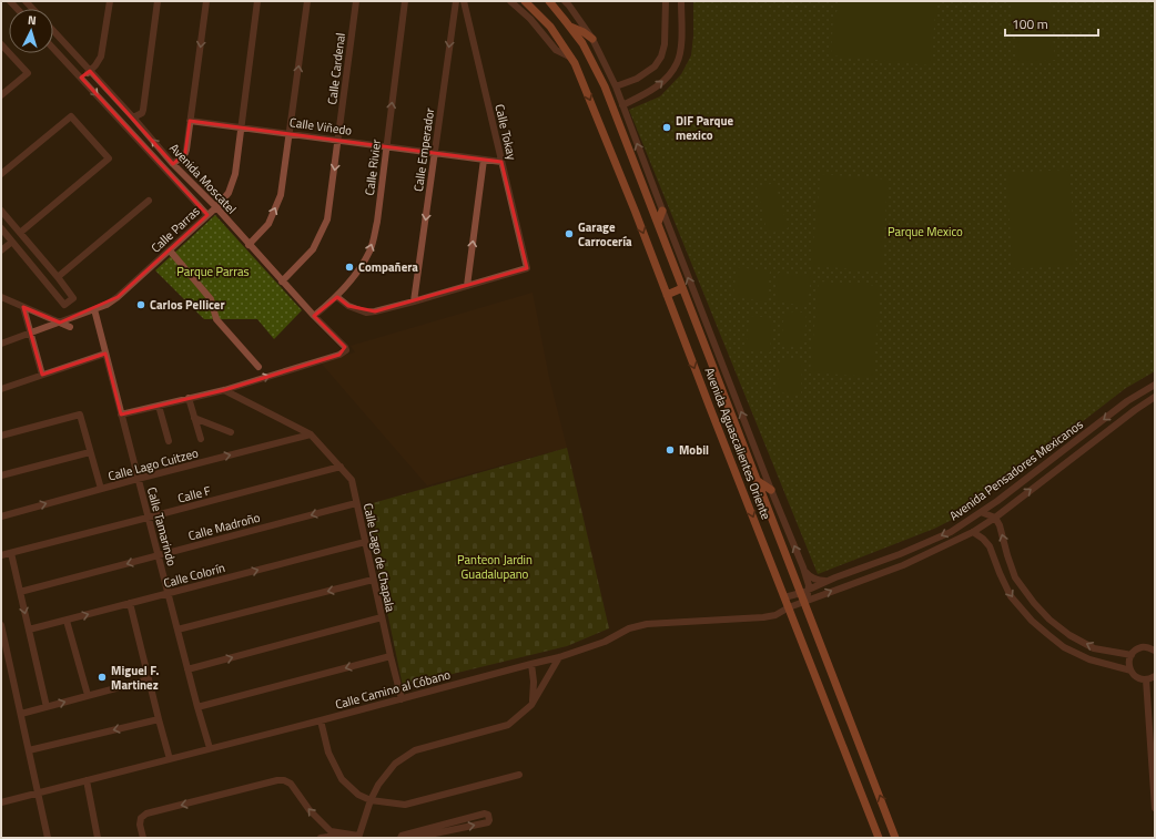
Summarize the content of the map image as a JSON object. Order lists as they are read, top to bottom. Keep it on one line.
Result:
{"streets":{"main road":["Avenida Aguascalientes Oriente"],"street":["Calle Cardenal","Calle Viñedo","Calle Tokay","Calle Emperador","Calle Rivier","Avenida Moscatel","Calle Parras","Calle Lago Cuitzeo","Avenida Pensadores Mexicanos","Calle F","Calle Tamarindo","Calle Madroño","Calle Lago de Chapala","Calle Colorín","Calle Camino al Cóbano"]},"crossings":[["Calle Cardenal","Calle Viñedo"],["Calle Cardenal","Avenida Moscatel"],["Calle Viñedo","Calle Tokay"],["Calle Viñedo","Calle Emperador"],["Calle Viñedo","Calle Rivier"],["Calle Viñedo","Calle Parras"],["Calle Rivier","Avenida Moscatel"],["Avenida Moscatel","Calle Parras"],["Avenida Moscatel","Calle Lago de Chapala"],["Calle Parras","Calle Tamarindo"],["Avenida Aguascalientes Oriente","Avenida Pensadores Mexicanos"],["Avenida Aguascalientes Oriente","Calle Camino al Cóbano"],["Calle Lago Cuitzeo","Calle Tamarindo"],["Calle Lago Cuitzeo","Calle Lago de Chapala"],["Avenida Pensadores Mexicanos","Calle Camino al Cóbano"],["Calle F","Calle Tamarindo"],["Calle F","Calle Lago de Chapala"],["Calle Tamarindo","Calle Madroño"],["Calle Tamarindo","Calle Colorín"],["Calle Tamarindo","Calle Camino al Cóbano"],["Calle Madroño","Calle Lago de Chapala"],["Calle Lago de Chapala","Calle Colorín"],["Calle Lago de Chapala","Calle Camino al Cóbano"]],"one_way":["Calle Rivier","Calle Madroño"],"parks":["Parque Mexico","Parque Parras","Panteon Jardin Guadalupano"],"places":["DIF Parque mexico","Garage Carrocería","Compañera","Carlos Pellicer","Mobil","Miguel F. Martinez"],"scale_bar":"100 m","north":"top"}
